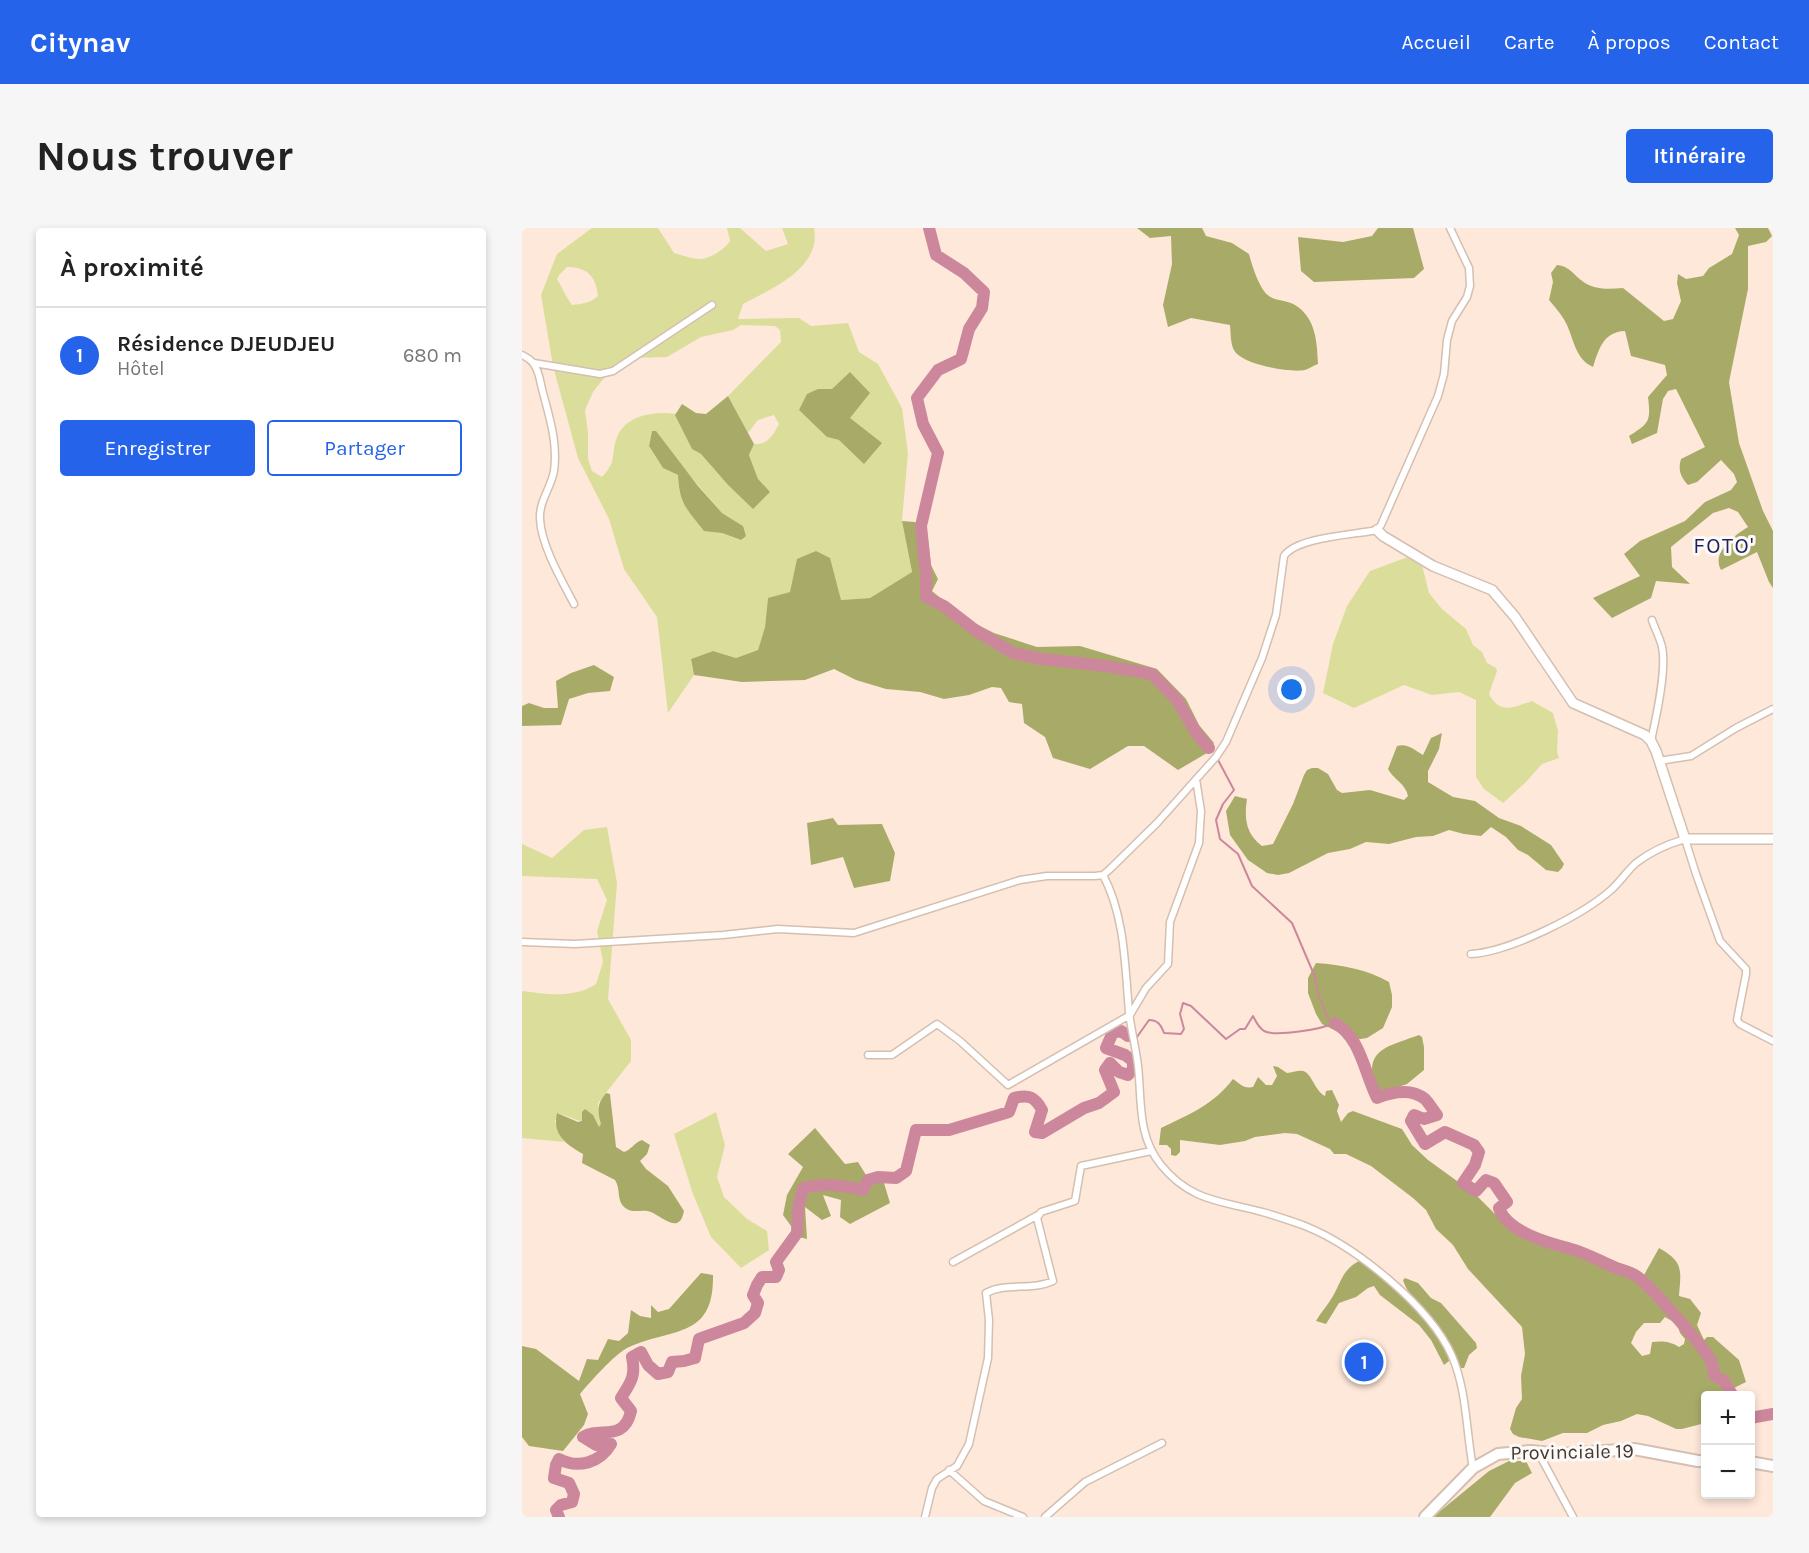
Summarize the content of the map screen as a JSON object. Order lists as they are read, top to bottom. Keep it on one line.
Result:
{"streets":{"main road":["Provinciale 19"]},"districts":["FOTO'"],"page":{"header":"Citynav","nav":["Accueil","Carte","À propos","Contact"],"buttons":["Itinéraire",["Enregistrer","Partager"]],"title":"Nous trouver","heading":"À proximité","list":[{"mark":"1","name":"Résidence DJEUDJEU","note":"Hôtel","value":"680 m"}],"pins":"1","map_buttons":["+","−"]}}
